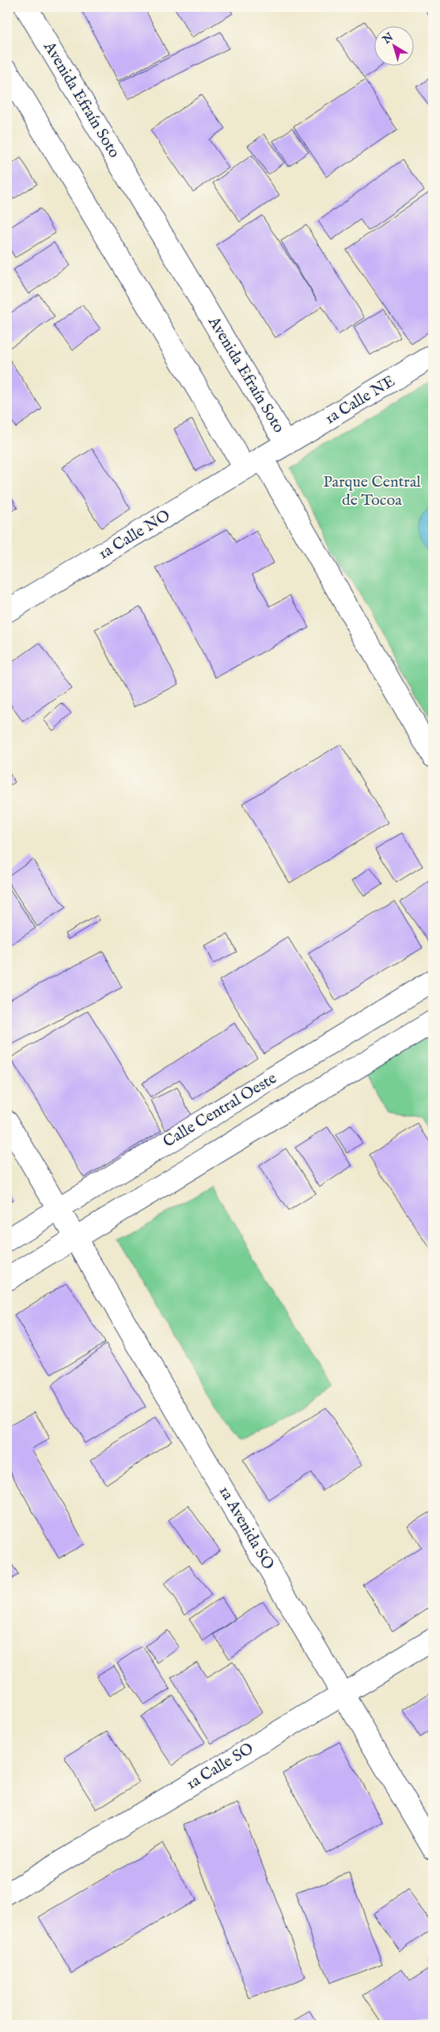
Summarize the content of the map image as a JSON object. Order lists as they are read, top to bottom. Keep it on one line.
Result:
{"streets":{"street":["Avenida Efraín Soto","1a Calle NE","1a Calle NO","Calle Central Oeste","1a Avenida SO","1a Calle SO"]},"crossings":[["Avenida Efraín Soto","1a Calle NE"],["Avenida Efraín Soto","1a Calle NO"],["Calle Central Oeste","1a Avenida SO"],["1a Avenida SO","1a Calle SO"]],"parks":["Parque Central de Tocoa"],"north":"top left"}
